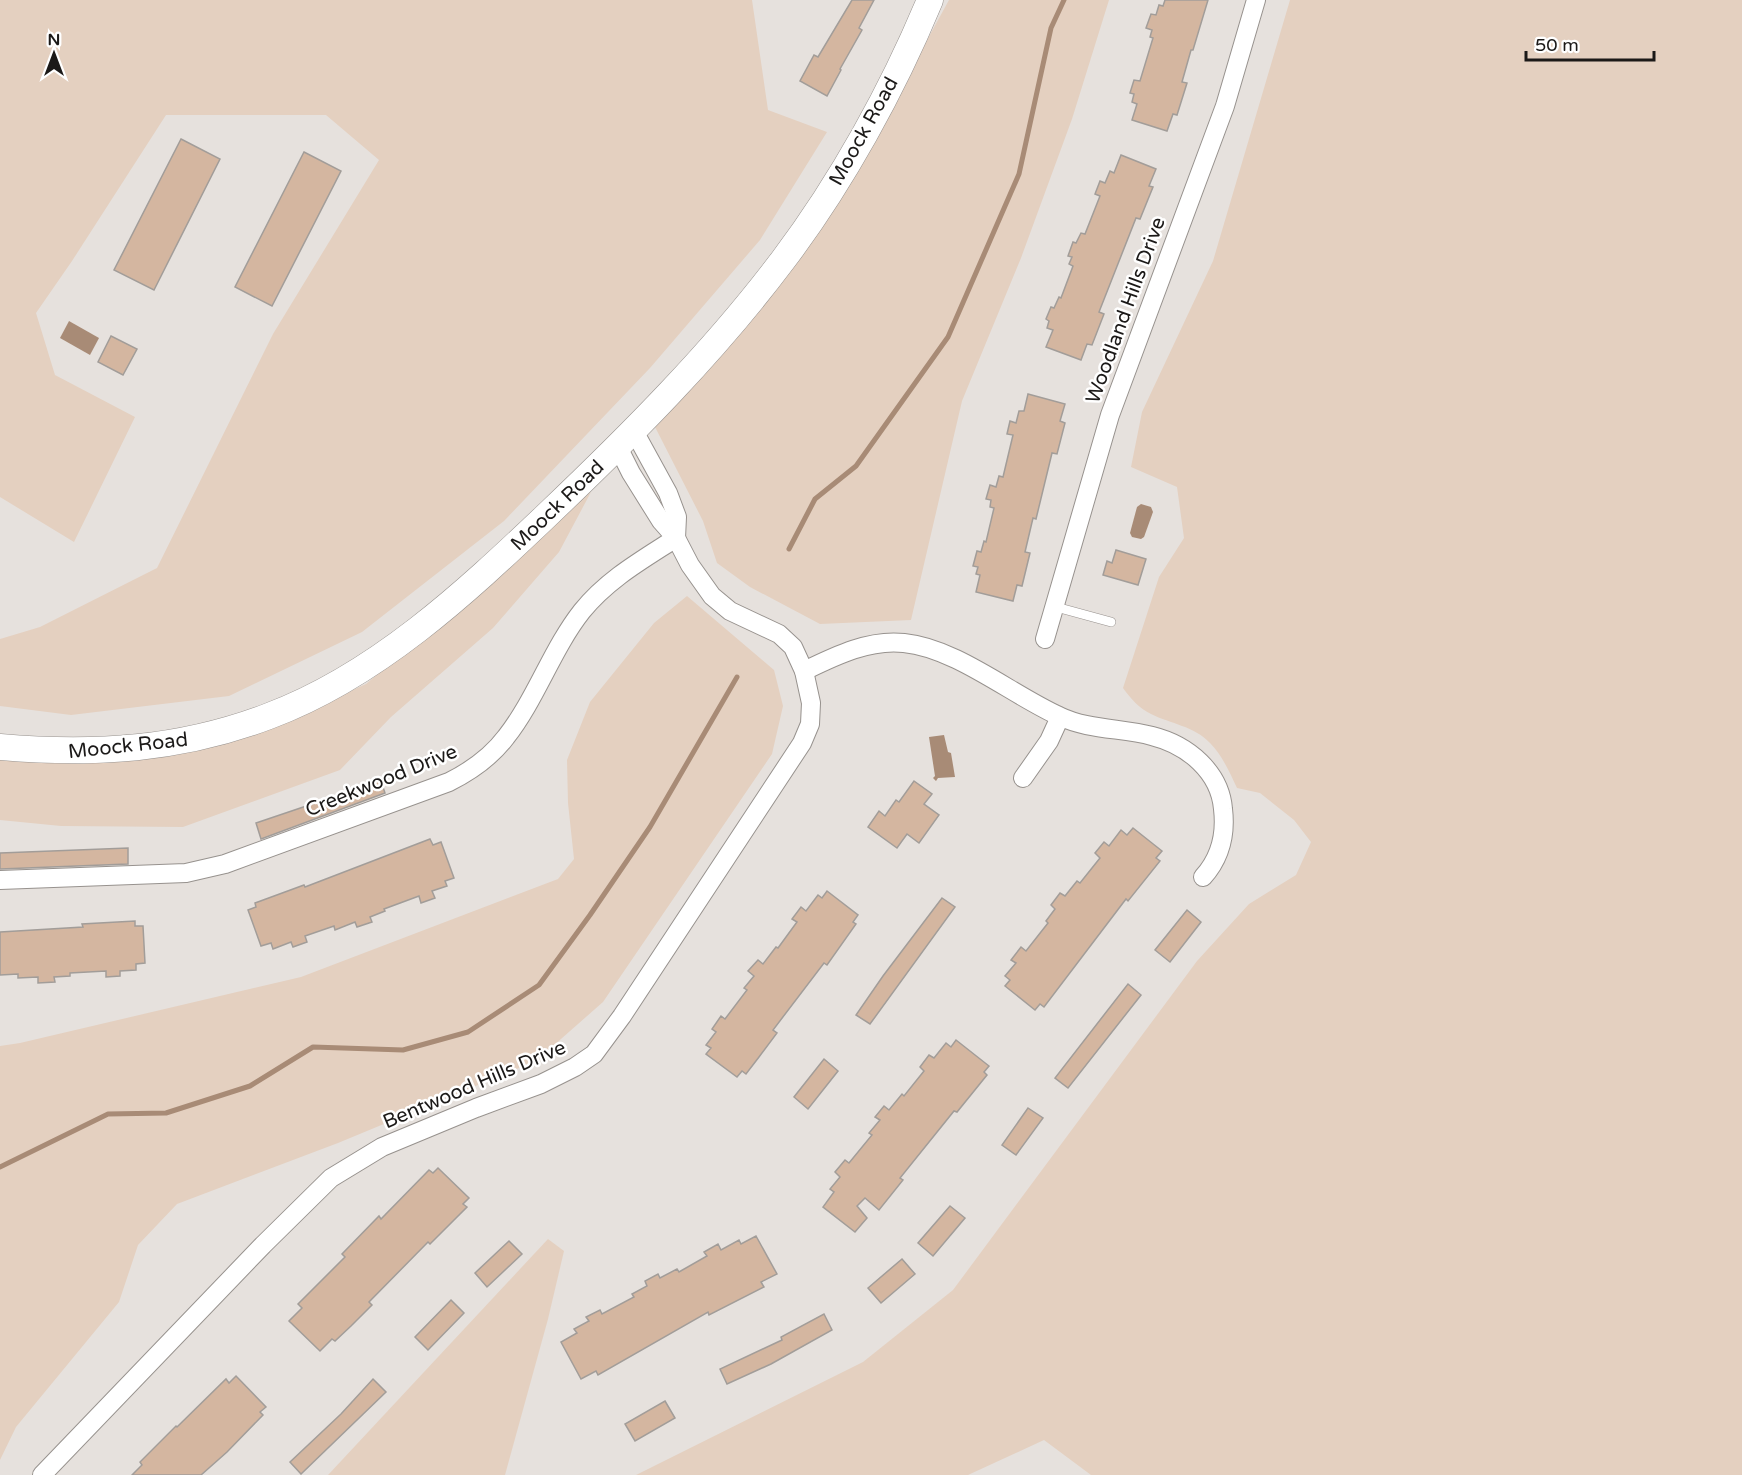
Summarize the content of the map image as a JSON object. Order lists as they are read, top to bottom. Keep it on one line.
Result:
{"streets":{"main road":["Moock Road"],"street":["Woodland Hills Drive","Creekwood Drive","Bentwood Hills Drive"]},"crossings":[["Moock Road","Bentwood Hills Drive"],["Creekwood Drive","Bentwood Hills Drive"]],"scale_bar":"50 m","north":"top"}
